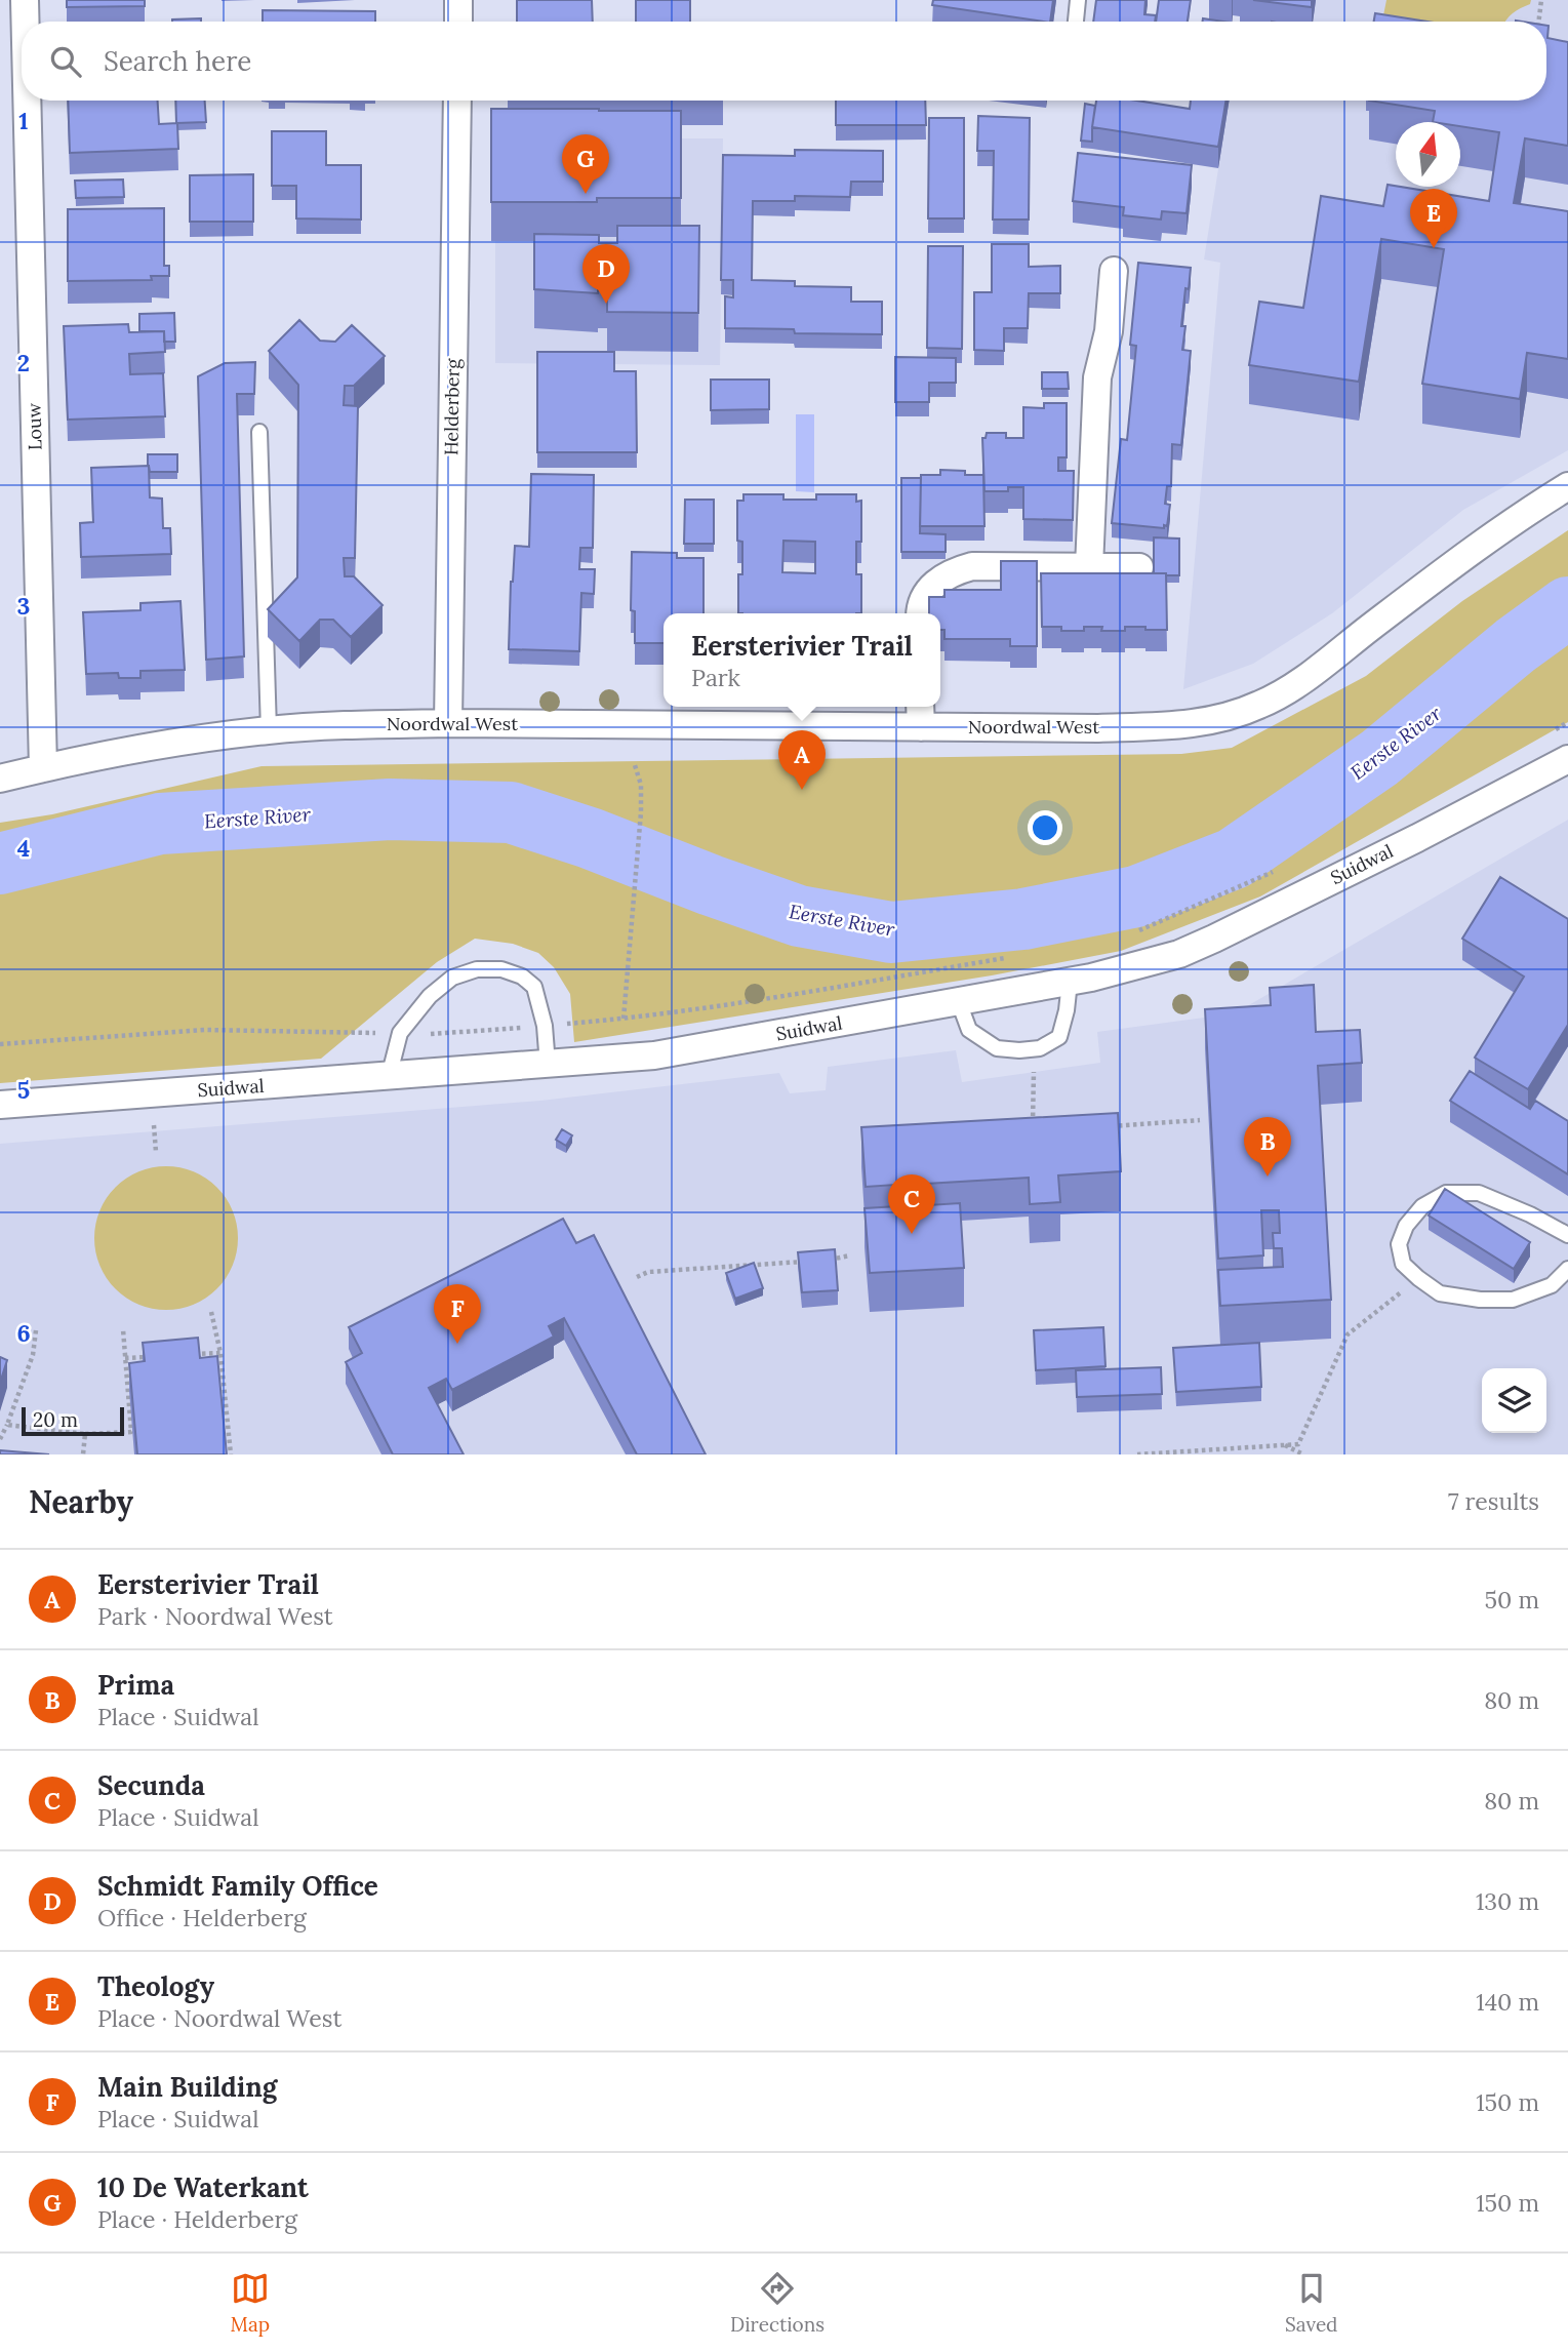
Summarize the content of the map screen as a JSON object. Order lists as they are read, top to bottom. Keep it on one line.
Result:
{"streets":{"street":["Helderberg","Louw","Noordwal West","Suidwal"]},"crossings":[["Helderberg","Noordwal West"],["Louw","Noordwal West"]],"water":["Eerste River"],"scale_bar":"20 m","north":"top","page":{"search":"Search here","pins":["G","E","D","A","B","C","F"],"popup":["Eersterivier Trail","Park"],"scale":"20 m","heading":["Nearby","7 results"],"list":[{"mark":"A","name":"Eersterivier Trail","note":"Park · Noordwal West","value":"50 m"},{"mark":"B","name":"Prima","note":"Place · Suidwal","value":"80 m"},{"mark":"C","name":"Secunda","note":"Place · Suidwal","value":"80 m"},{"mark":"D","name":"Schmidt Family Office","note":"Office · Helderberg","value":"130 m"},{"mark":"E","name":"Theology","note":"Place · Noordwal West","value":"140 m"},{"mark":"F","name":"Main Building","note":"Place · Suidwal","value":"150 m"},{"mark":"G","name":"10 De Waterkant","note":"Place · Helderberg","value":"150 m"}],"nav":["Map","Directions","Saved"]},"grid":{"rows":["1","2","3","4","5","6"]}}
